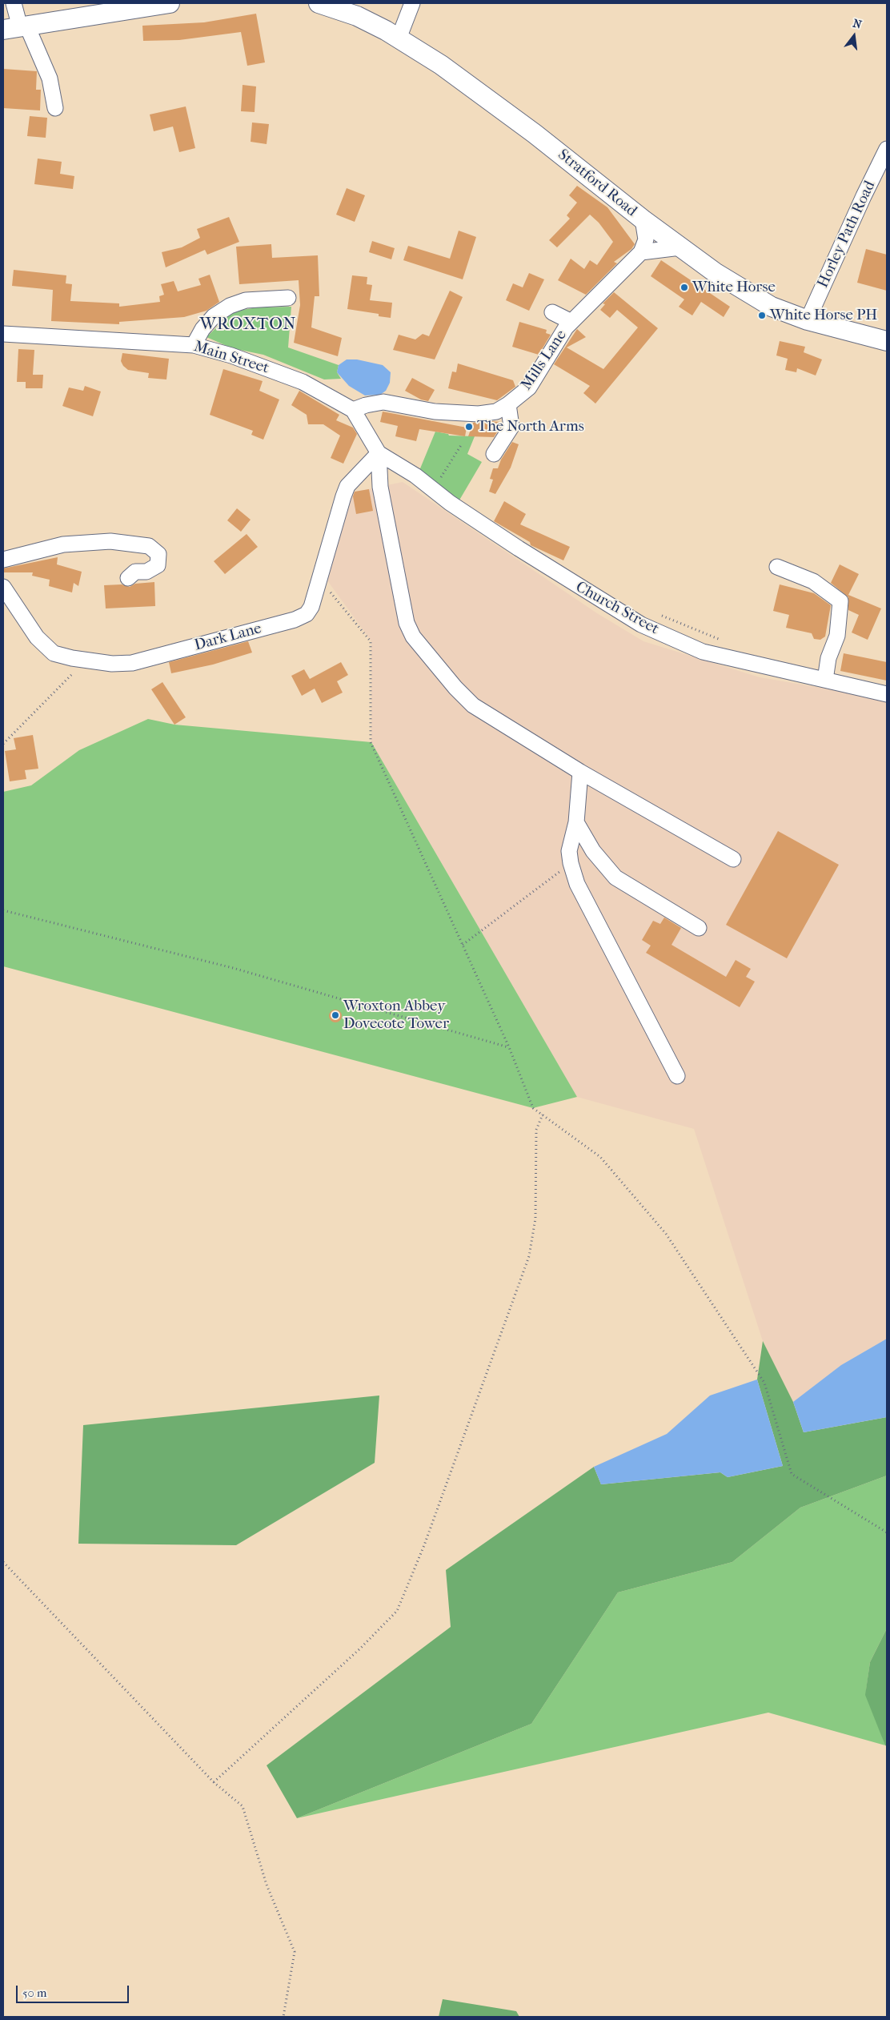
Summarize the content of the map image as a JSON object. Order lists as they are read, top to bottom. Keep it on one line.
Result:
{"streets":{"main road":["Stratford Road"],"street":["Horley Path Road","Main Street","Mills Lane","Church Street","Dark Lane"]},"crossings":[["Stratford Road","Horley Path Road"],["Main Street","Mills Lane"],["Church Street","Dark Lane"]],"districts":["WROXTON"],"places":["White Horse","White Horse PH","The North Arms","Wroxton Abbey Dovecote Tower"],"scale_bar":"50 m","north":"top"}
